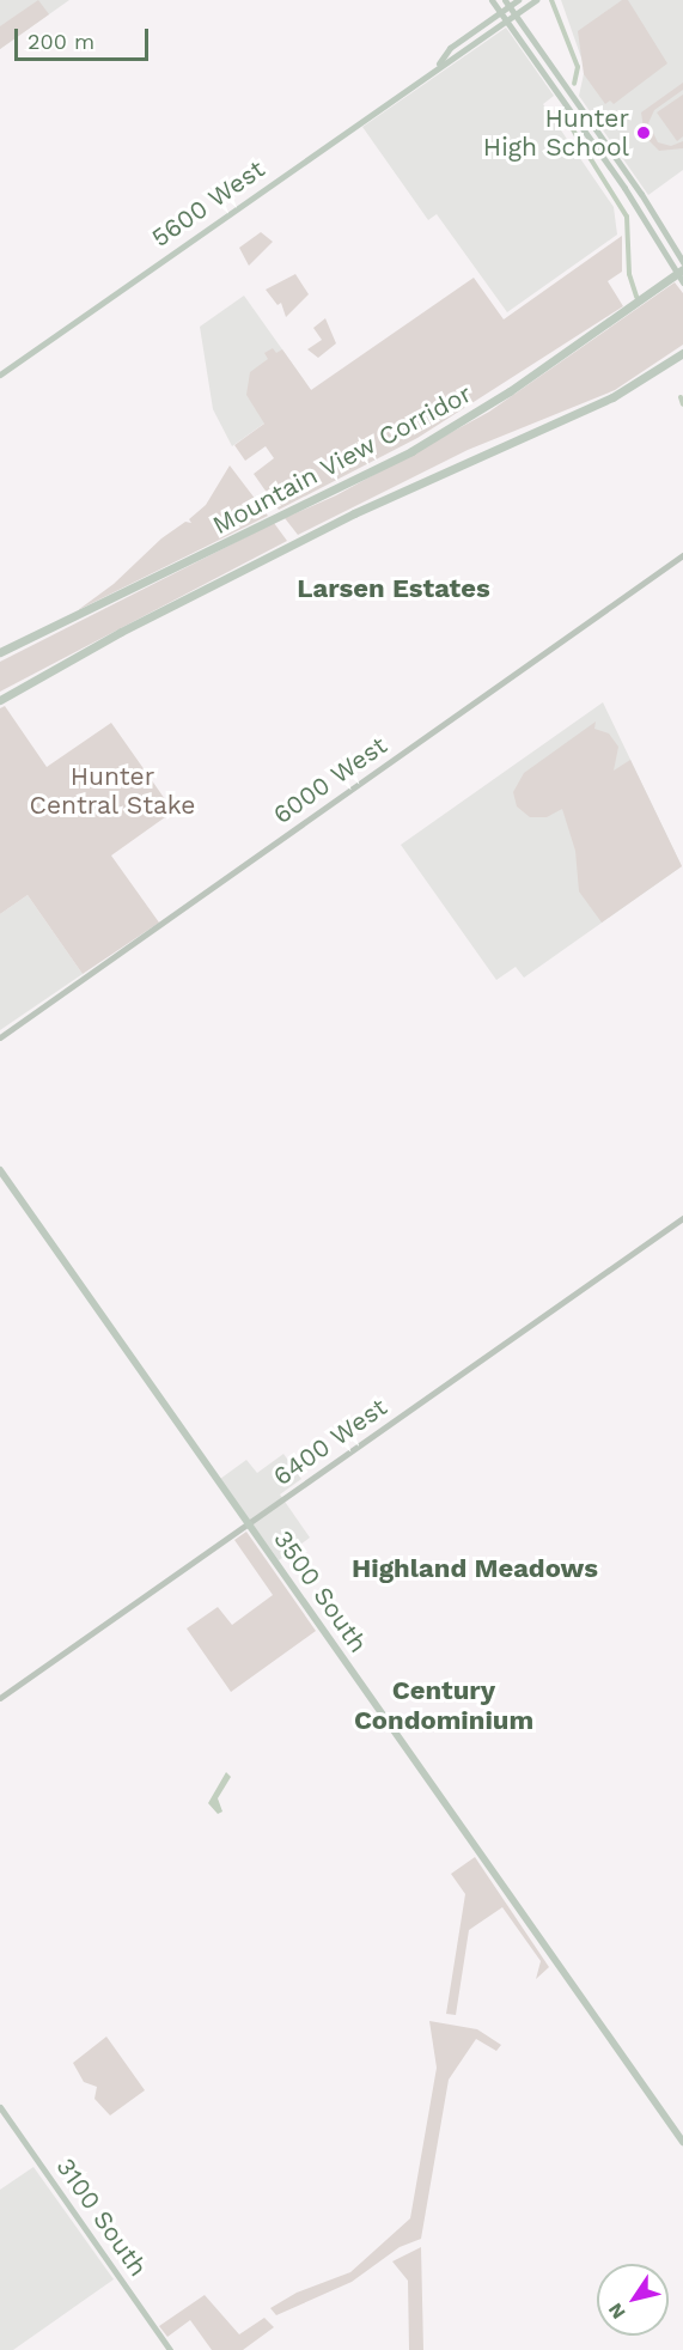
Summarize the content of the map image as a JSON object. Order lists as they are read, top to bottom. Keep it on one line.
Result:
{"streets":{"highway":["Mountain View Corridor"],"main road":["5600 West","3500 South","3100 South"],"street":["6000 West","6400 West"]},"crossings":[["6400 West","3500 South"]],"districts":["Larsen Estates","Highland Meadows","Century Condominium"],"parks":["Hunter Central Stake"],"places":["Hunter High School"],"scale_bar":"200 m","north":"bottom left"}
